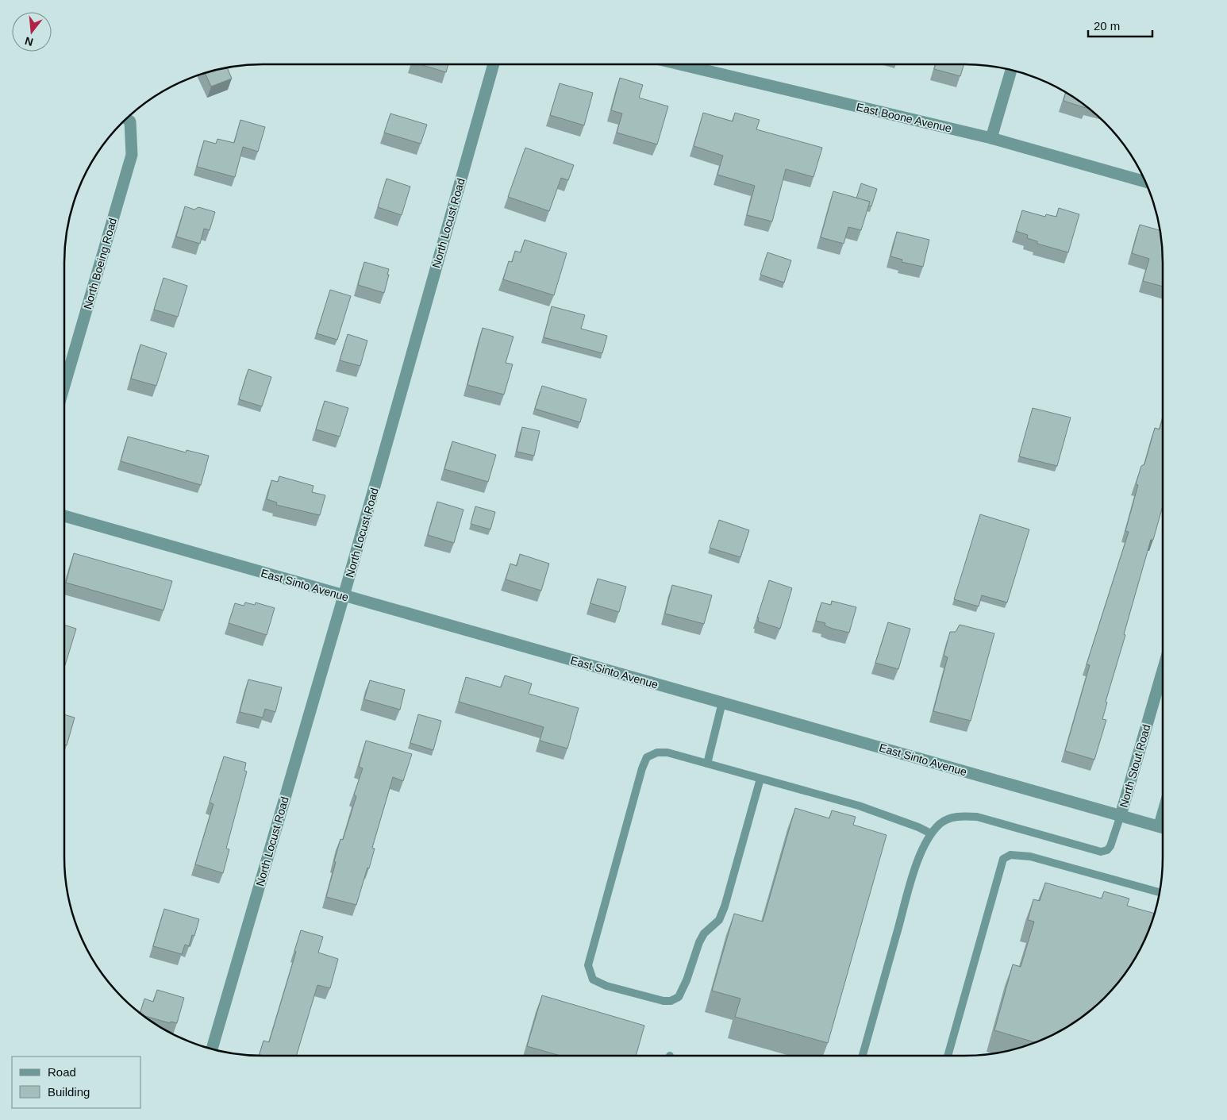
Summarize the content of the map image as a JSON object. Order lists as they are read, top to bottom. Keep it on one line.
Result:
{"streets":{"street":["East Boone Avenue","North Locust Road","North Boeing Road","East Sinto Avenue","North Stout Road"]},"crossings":[["North Locust Road","East Sinto Avenue"],["East Sinto Avenue","North Stout Road"]],"legend":["Road","Building"],"scale_bar":"20 m","north":"bottom"}
